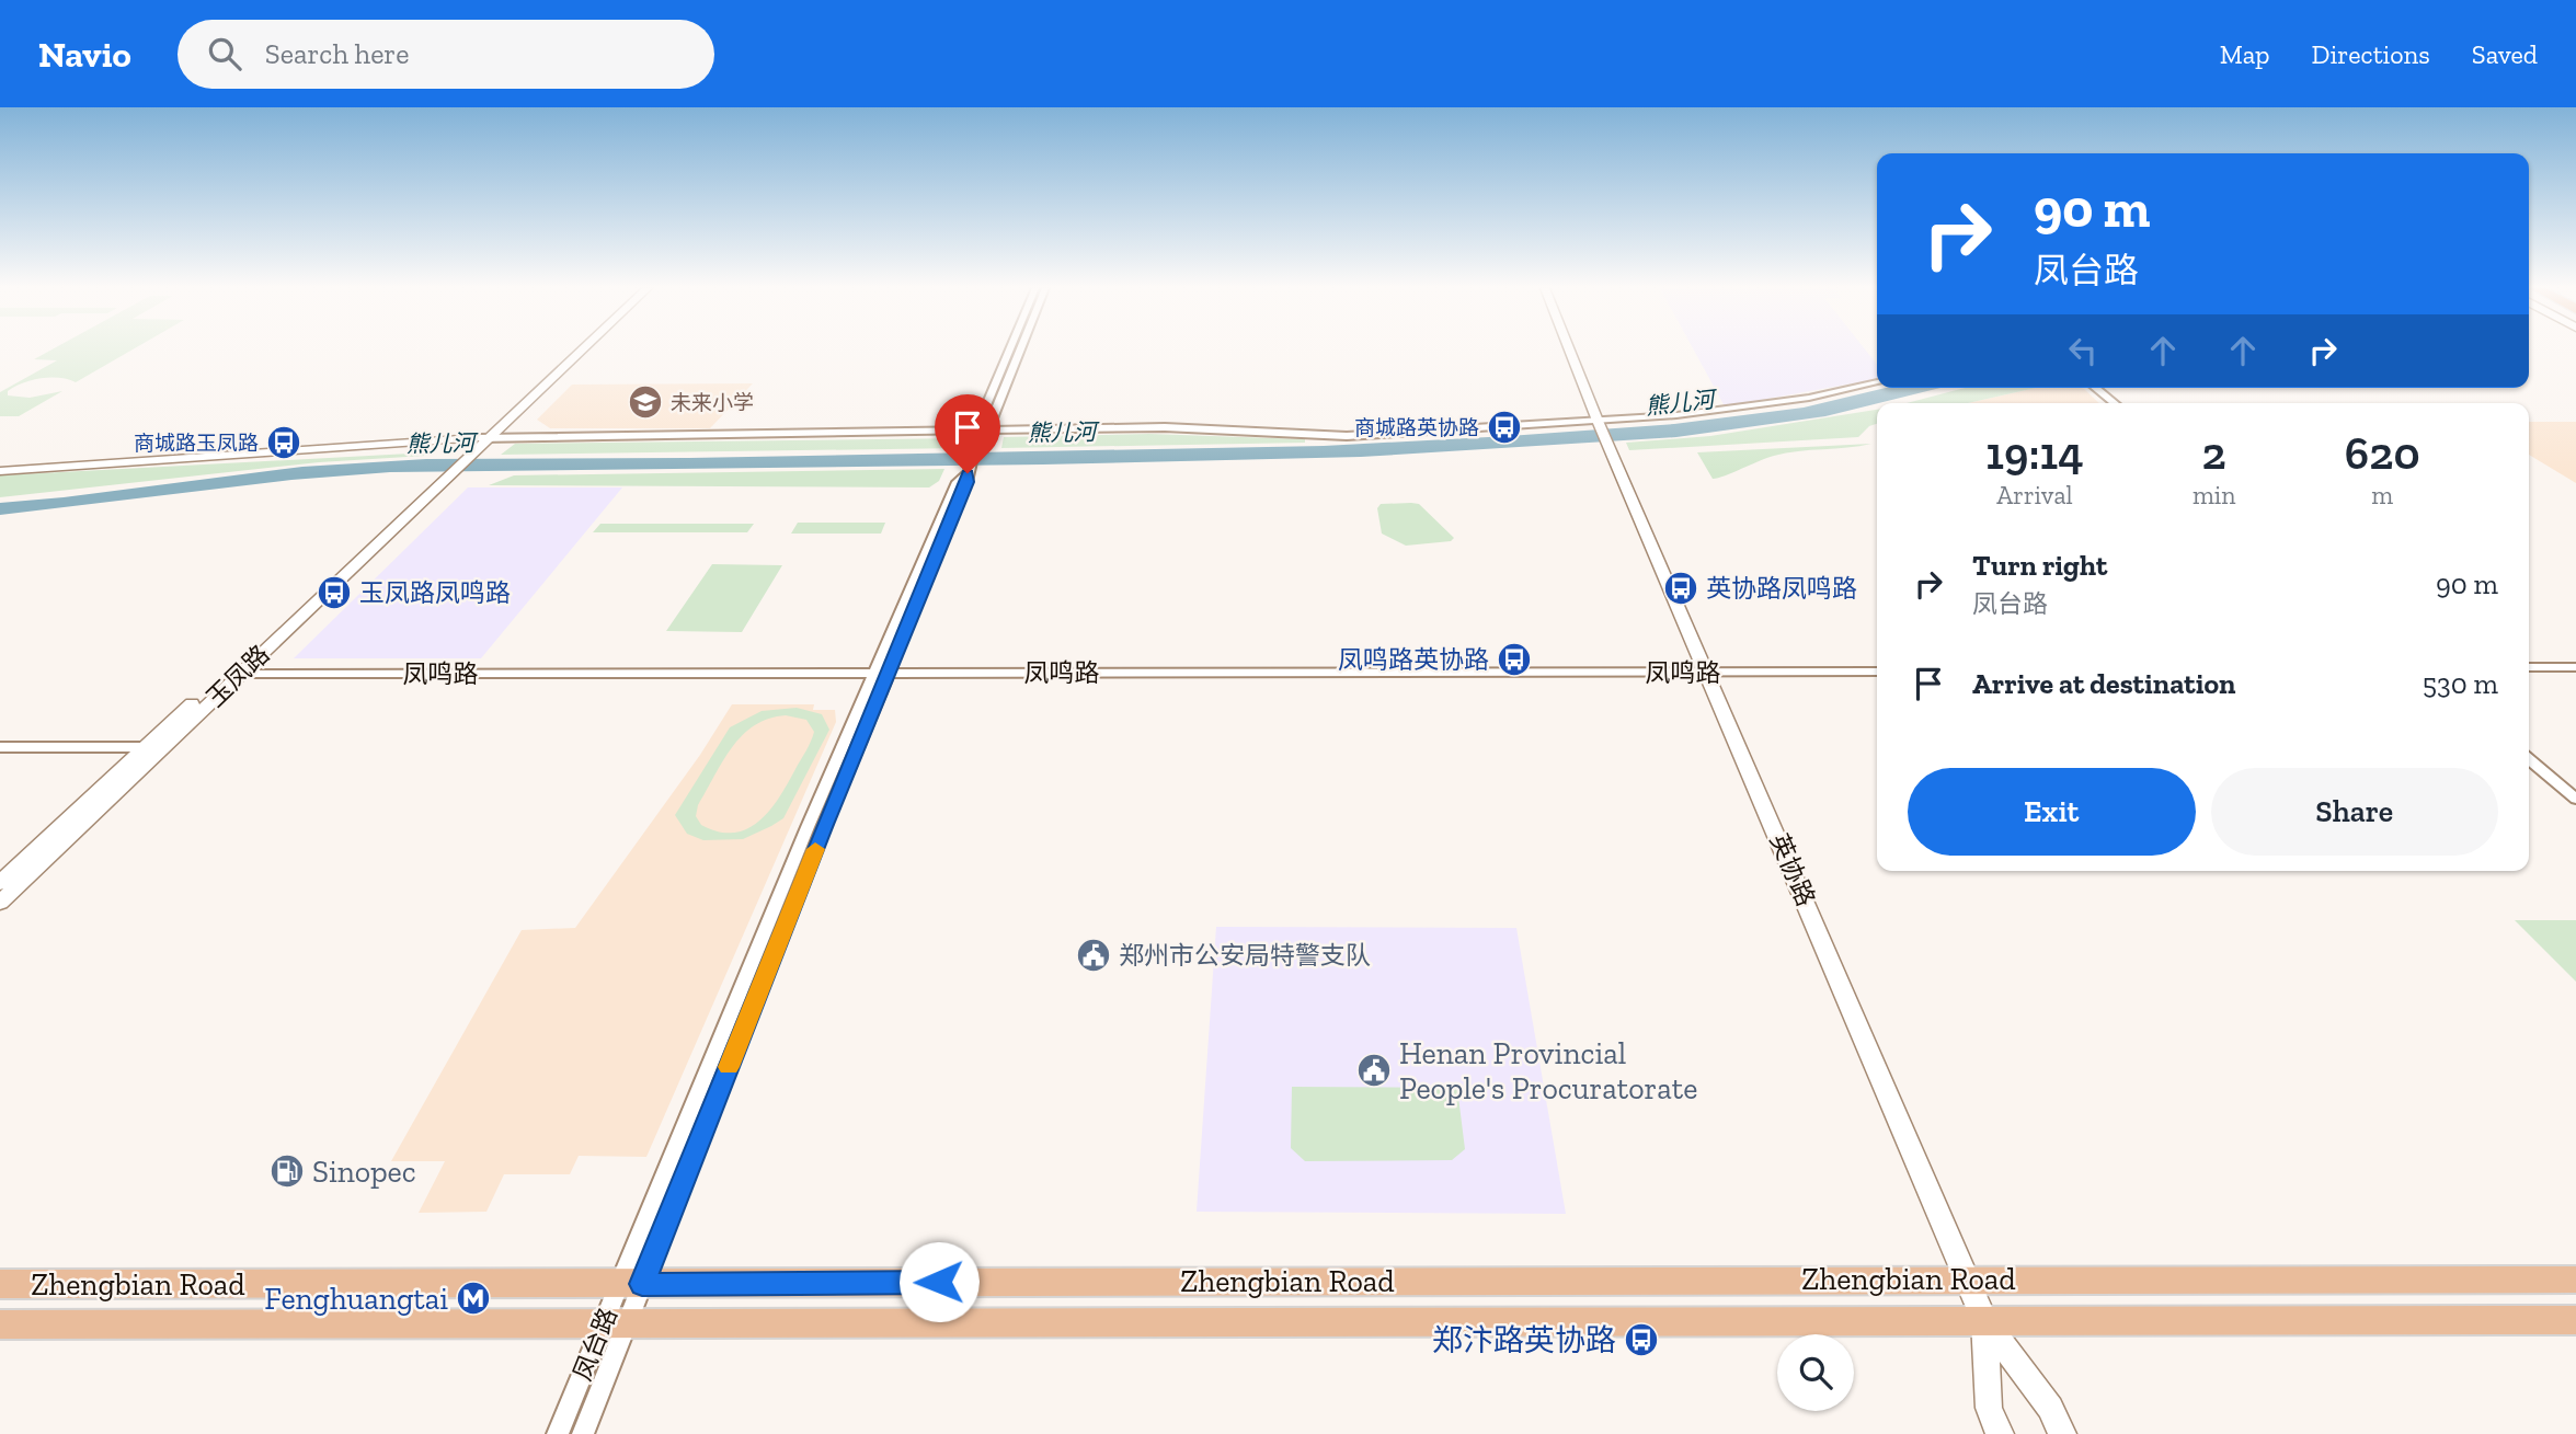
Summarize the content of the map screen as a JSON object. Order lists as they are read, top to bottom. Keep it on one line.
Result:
{"streets":{"main road":["Zhengbian Road"],"street":["凤鸣路","玉凤路","英协路","凤台路"]},"crossings":[["凤鸣路","玉凤路"],["凤鸣路","英协路"],["凤鸣路","凤台路"],["英协路","Zhengbian Road"],["Zhengbian Road","凤台路"]],"water":["熊儿河"],"places":{"school or university":["未来小学"],"bus stop":["商城路英协路","商城路玉凤路","英协路凤鸣路","玉凤路凤鸣路","凤鸣路英协路","郑汴路英协路"],"public building":["郑州市公安局特警支队","Henan Provincial People's Procuratorate"],"fuel station":["Sinopec"],"metro station":["Fenghuangtai"]},"page":{"header":"Navio","search":"Search here","nav":["Map","Directions","Saved"],"turn":["90 m","凤台路"],"eta":["19:14","Arrival","2","min","620","m"],"list":[{"name":"Turn right","note":"凤台路","value":"90 m"},{"name":"Arrive at destination","value":"530 m"}],"buttons":["Exit","Share"]}}
